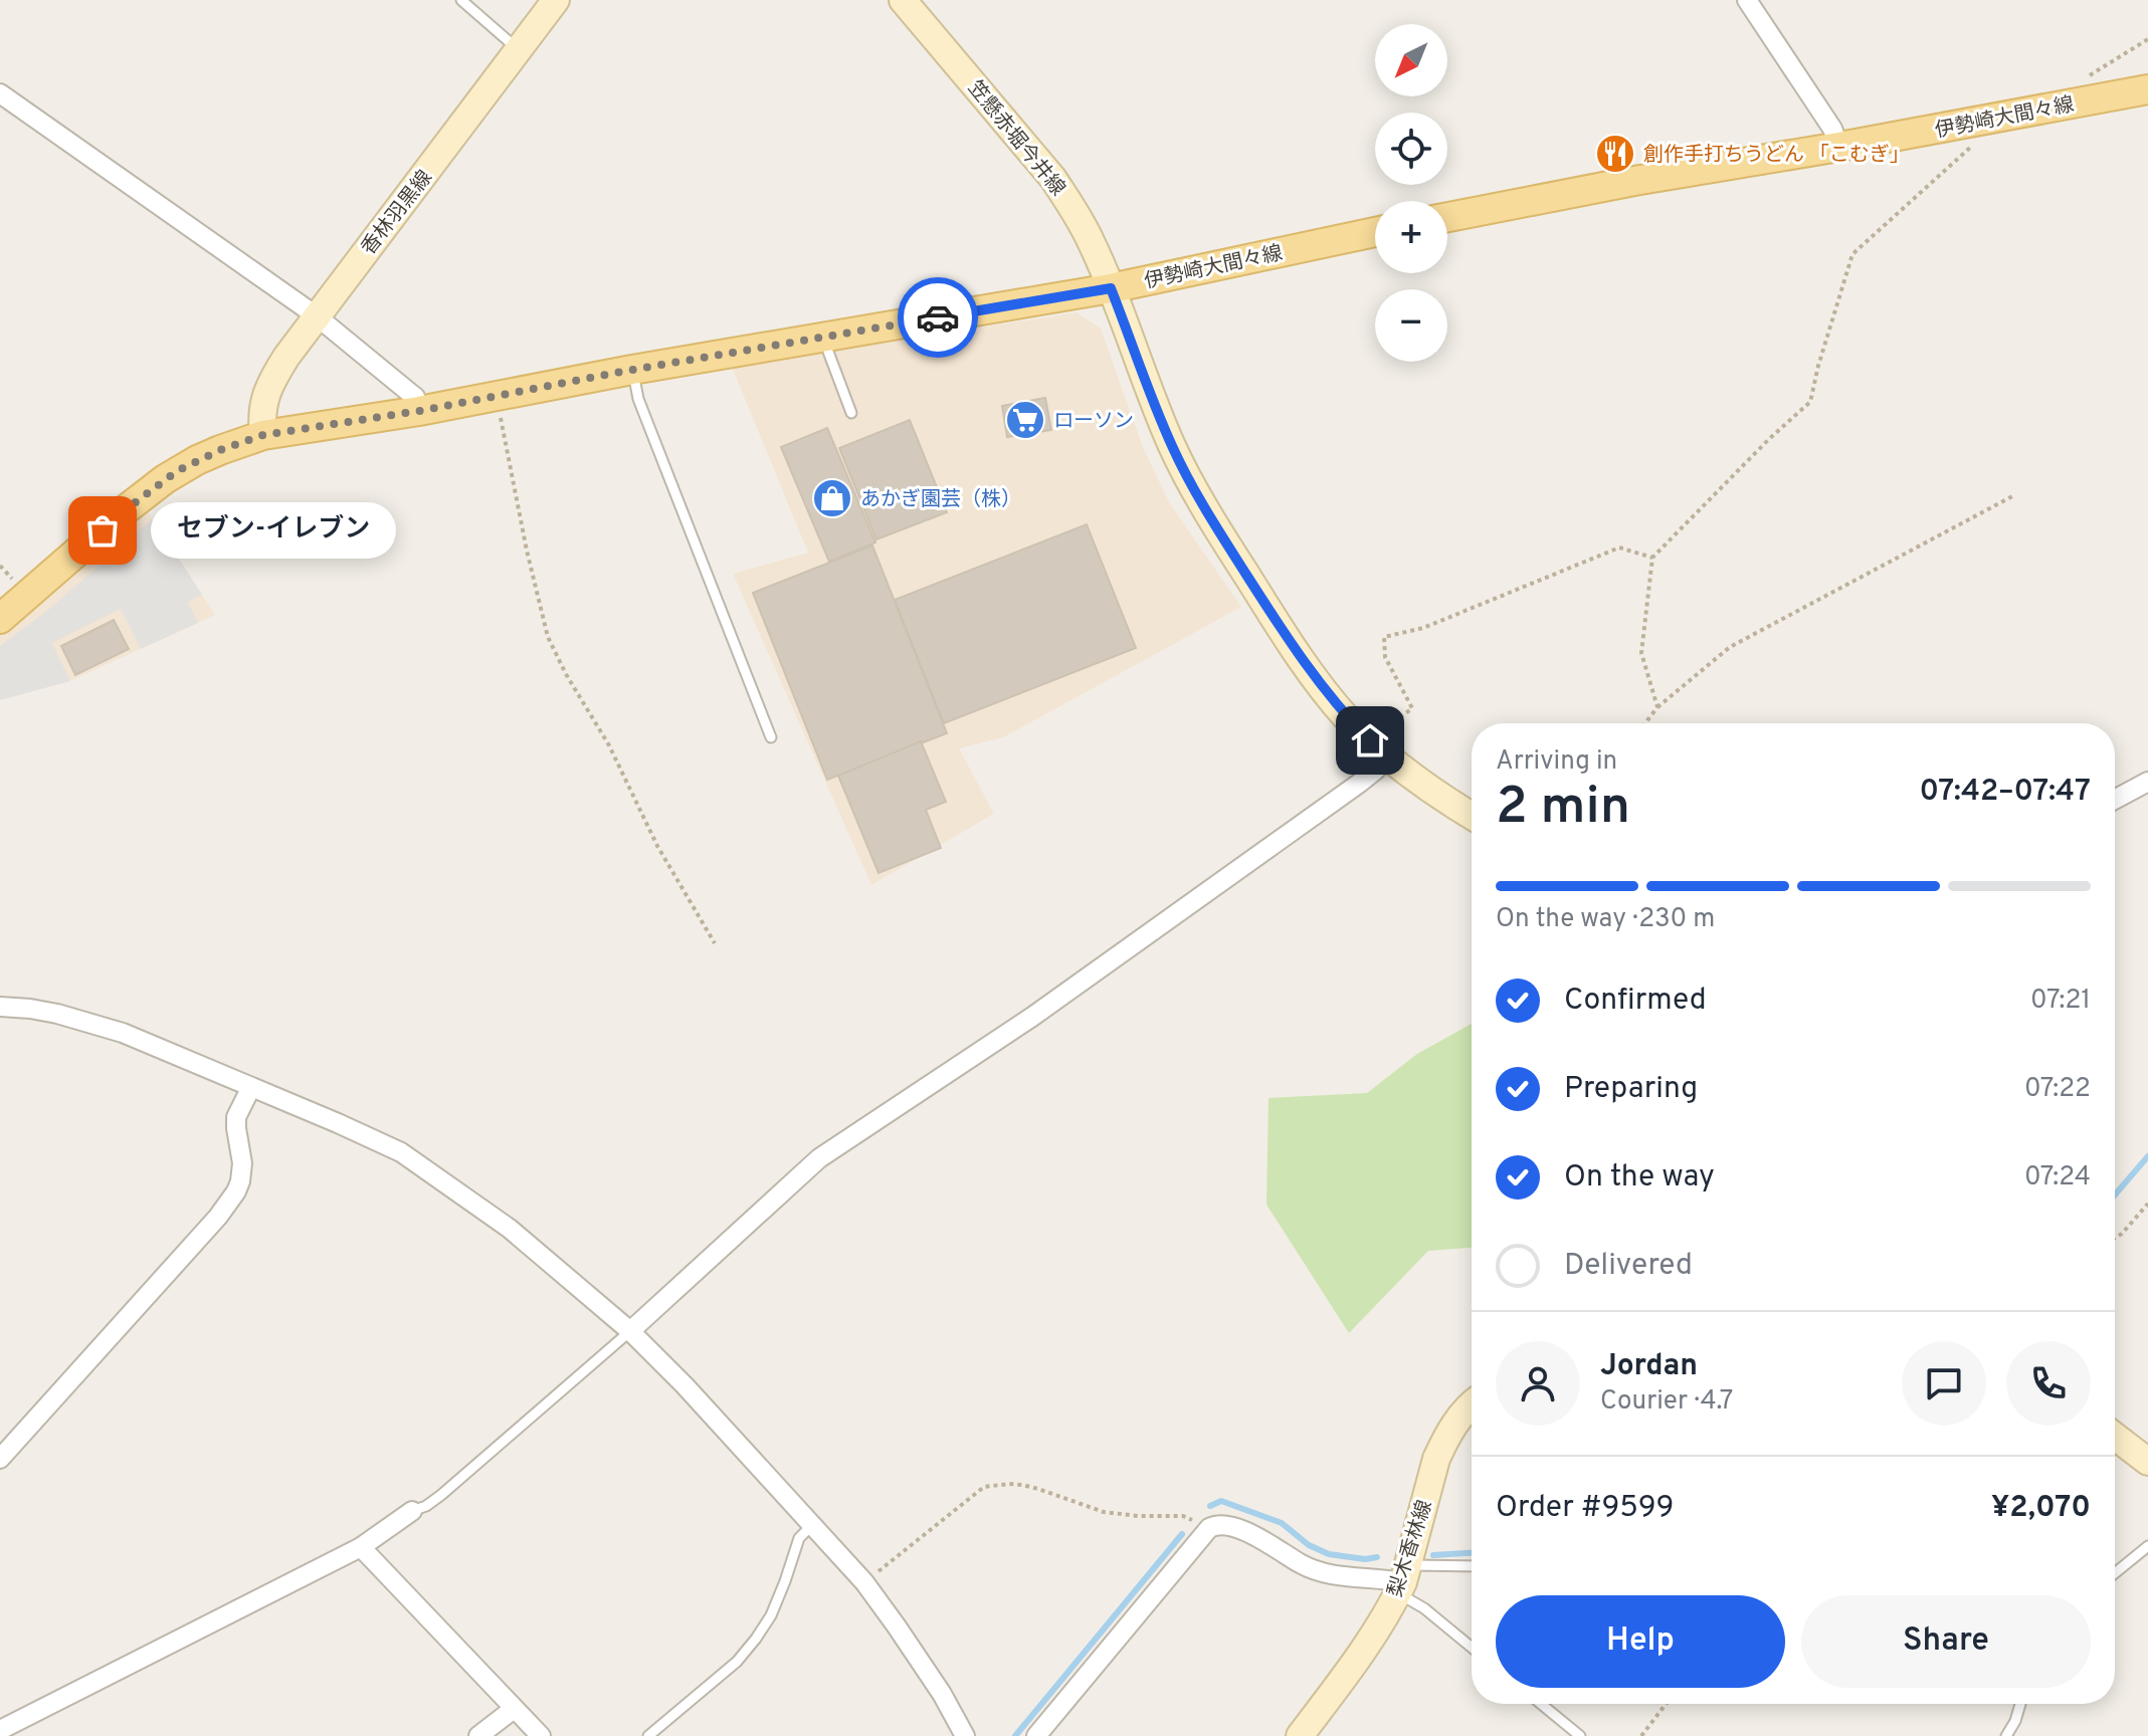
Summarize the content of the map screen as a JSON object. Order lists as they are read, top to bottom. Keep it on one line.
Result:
{"streets":{"main road":["伊勢崎大間々線","笠懸赤堀今井線","香林羽黒線","梨木香林線"]},"crossings":[["伊勢崎大間々線","笠懸赤堀今井線"],["伊勢崎大間々線","香林羽黒線"]],"places":{"restaurant":["創作手打ちうどん 「こむぎ」"],"supermarket":["ローソン"],"shop":["あかぎ園芸（株）"],"other":["セブン-イレブン"]},"north":"bottom left","page":{"map_buttons":["+","−"],"bubble":"セブン-イレブン","heading":["2 min","Arriving in","07:42–07:47"],"panel":["Jordan","Courier · 4.7","Order #9599","¥2,070"],"bar":"On the way · 230 m","list":[["Confirmed","07:21"],["Preparing","07:22"],["On the way","07:24"],"Delivered"],"buttons":["Help","Share"]}}
